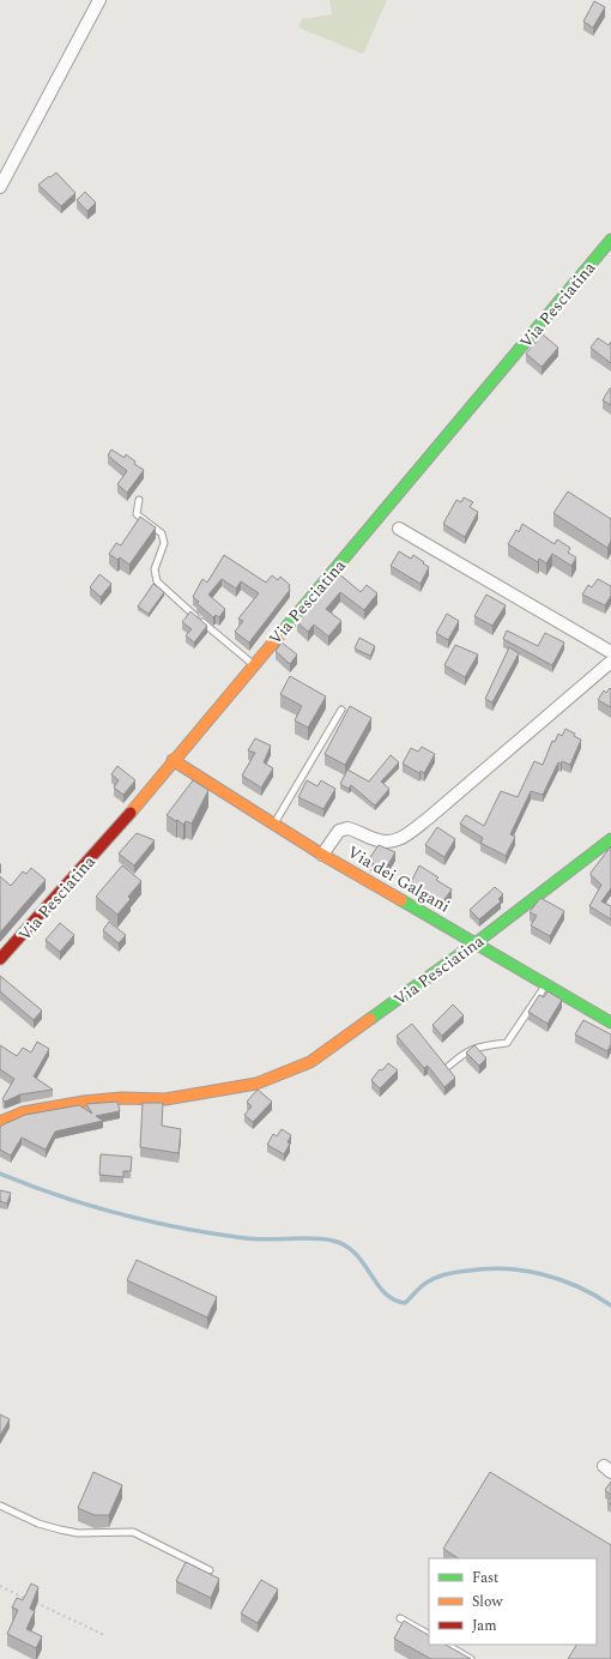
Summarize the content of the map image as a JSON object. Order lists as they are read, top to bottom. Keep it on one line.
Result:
{"streets":{"street":["Via Pesciatina","Via dei Galgani"]},"crossings":[["Via Pesciatina","Via dei Galgani"]],"legend":["Fast","Slow","Jam"]}
